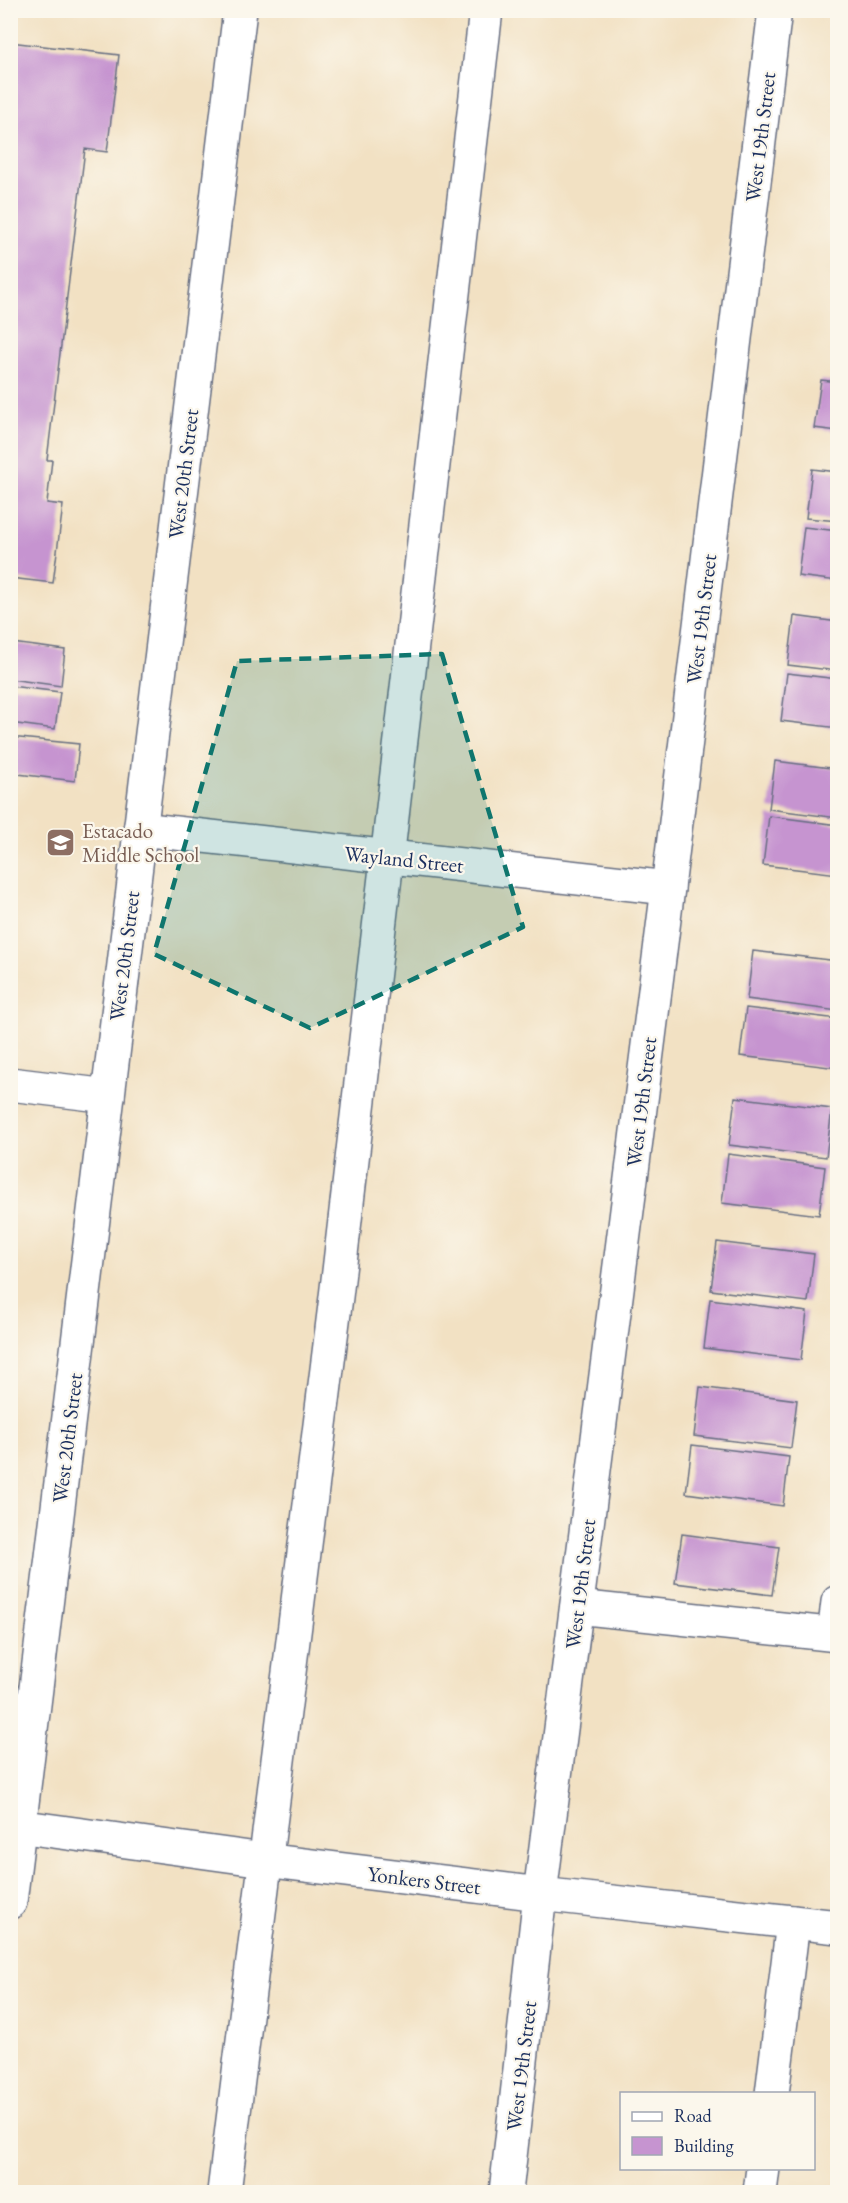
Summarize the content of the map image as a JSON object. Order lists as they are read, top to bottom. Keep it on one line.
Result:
{"streets":{"street":["West 19th Street","West 20th Street","Wayland Street","Yonkers Street"]},"crossings":[["West 19th Street","Wayland Street"],["West 19th Street","Yonkers Street"],["West 20th Street","Wayland Street"],["West 20th Street","Yonkers Street"]],"places":{"school or university":["Estacado Middle School"]},"legend":["Road","Building"]}
